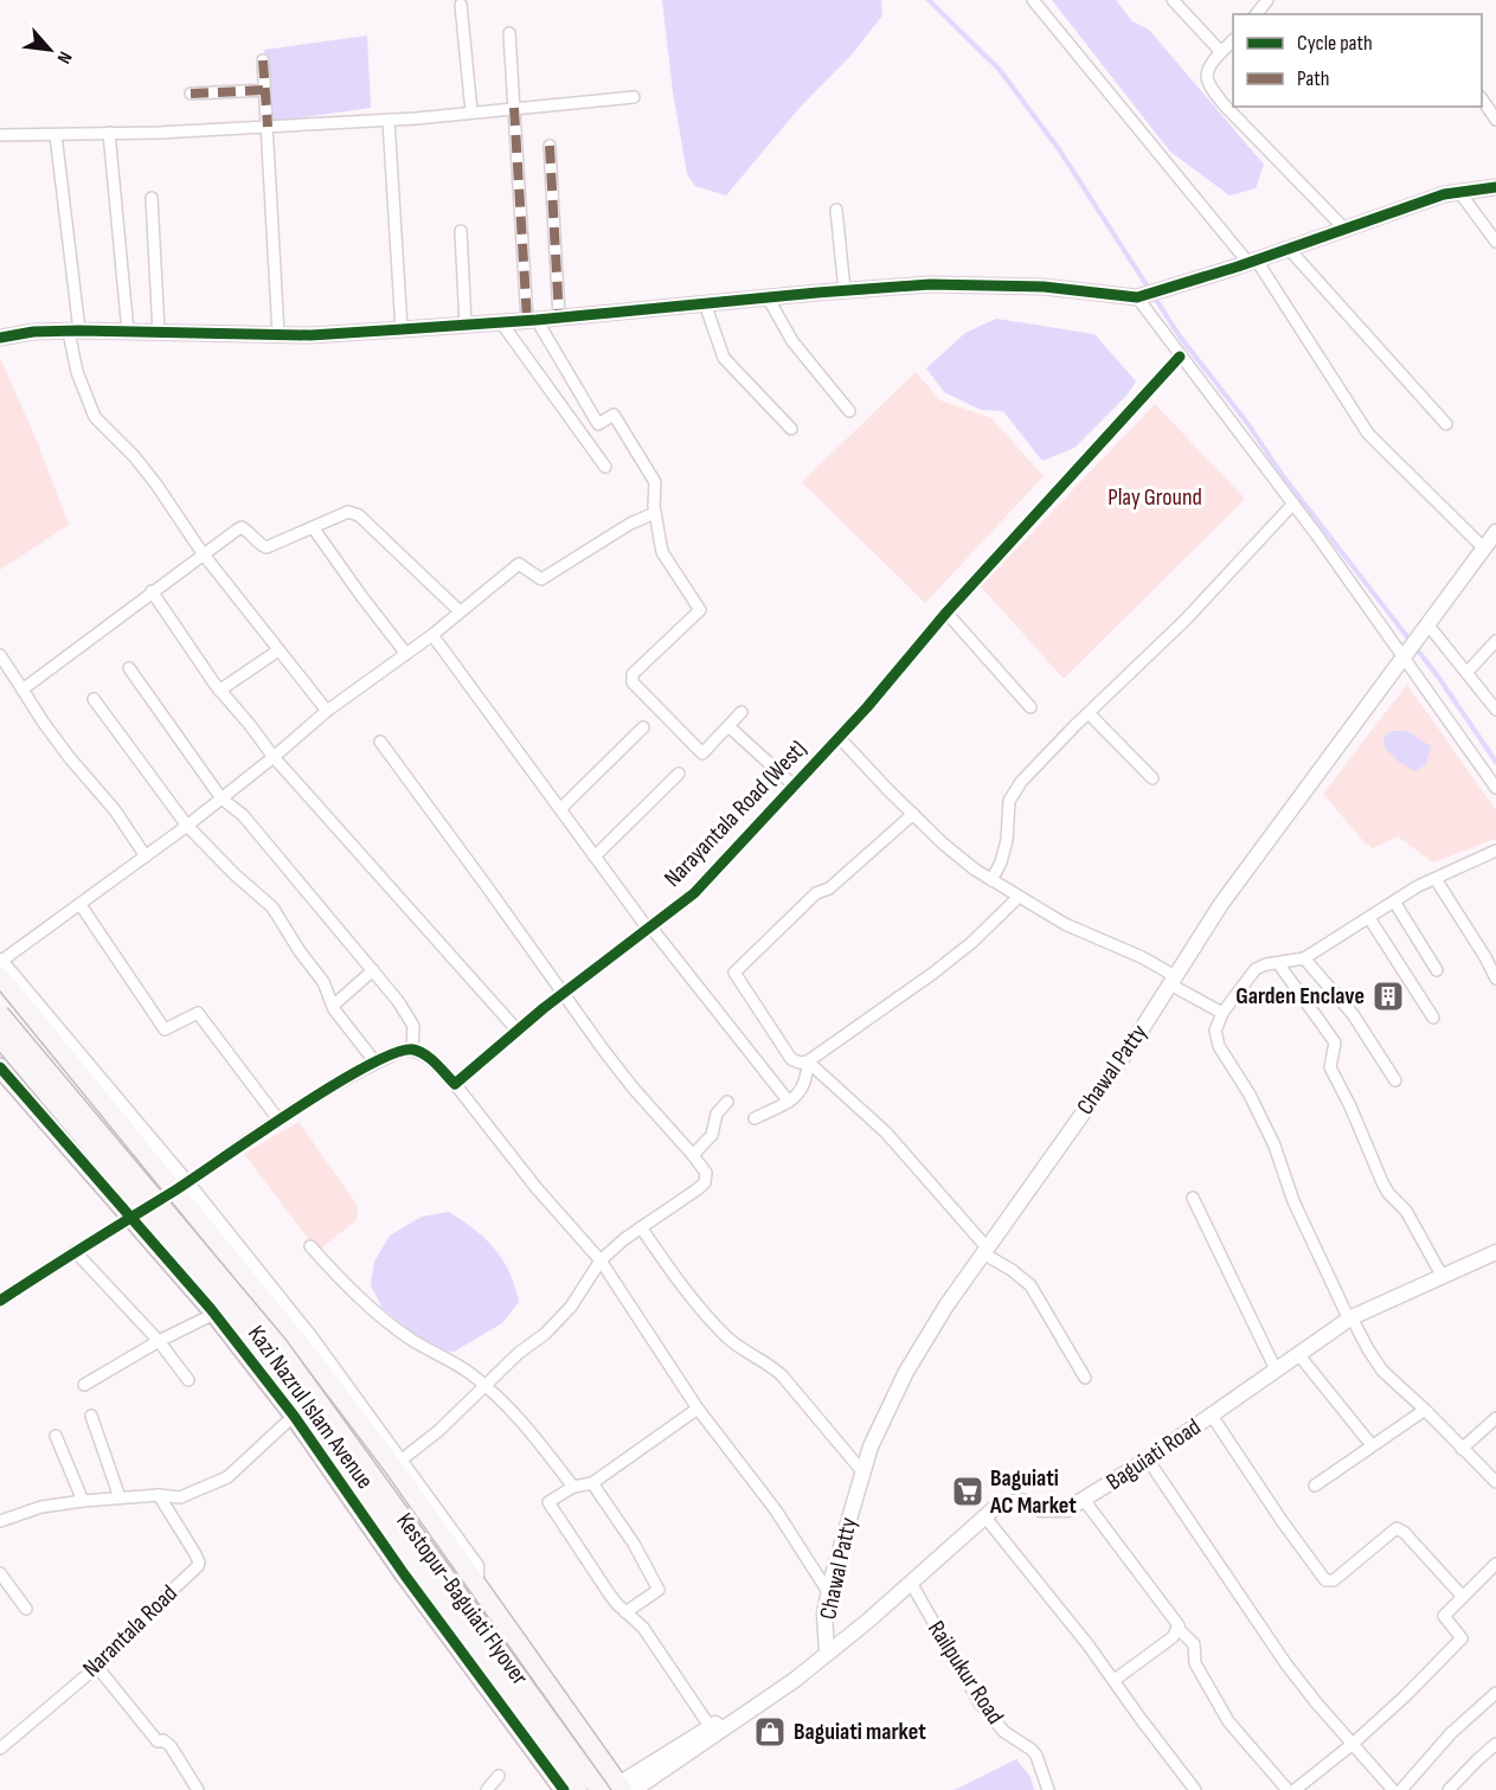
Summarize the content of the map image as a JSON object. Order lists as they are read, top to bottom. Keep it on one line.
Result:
{"streets":{"main road":["Kazi Nazrul Islam Avenue","Kestopur-Baguiati Flyover"],"street":["Narayantala Road (West)","Chawal Patty","Baguiati Road","Narantala Road","Railpukur Road"]},"crossings":[["Chawal Patty","Baguiati Road"],["Kazi Nazrul Islam Avenue","Baguiati Road"],["Baguiati Road","Railpukur Road"]],"parks":["Play Ground"],"places":{"building":["Garden Enclave"],"supermarket":["Baguiati AC Market"],"shop":["Baguiati market"]},"legend":["Cycle path","Path"],"north":"bottom right"}
